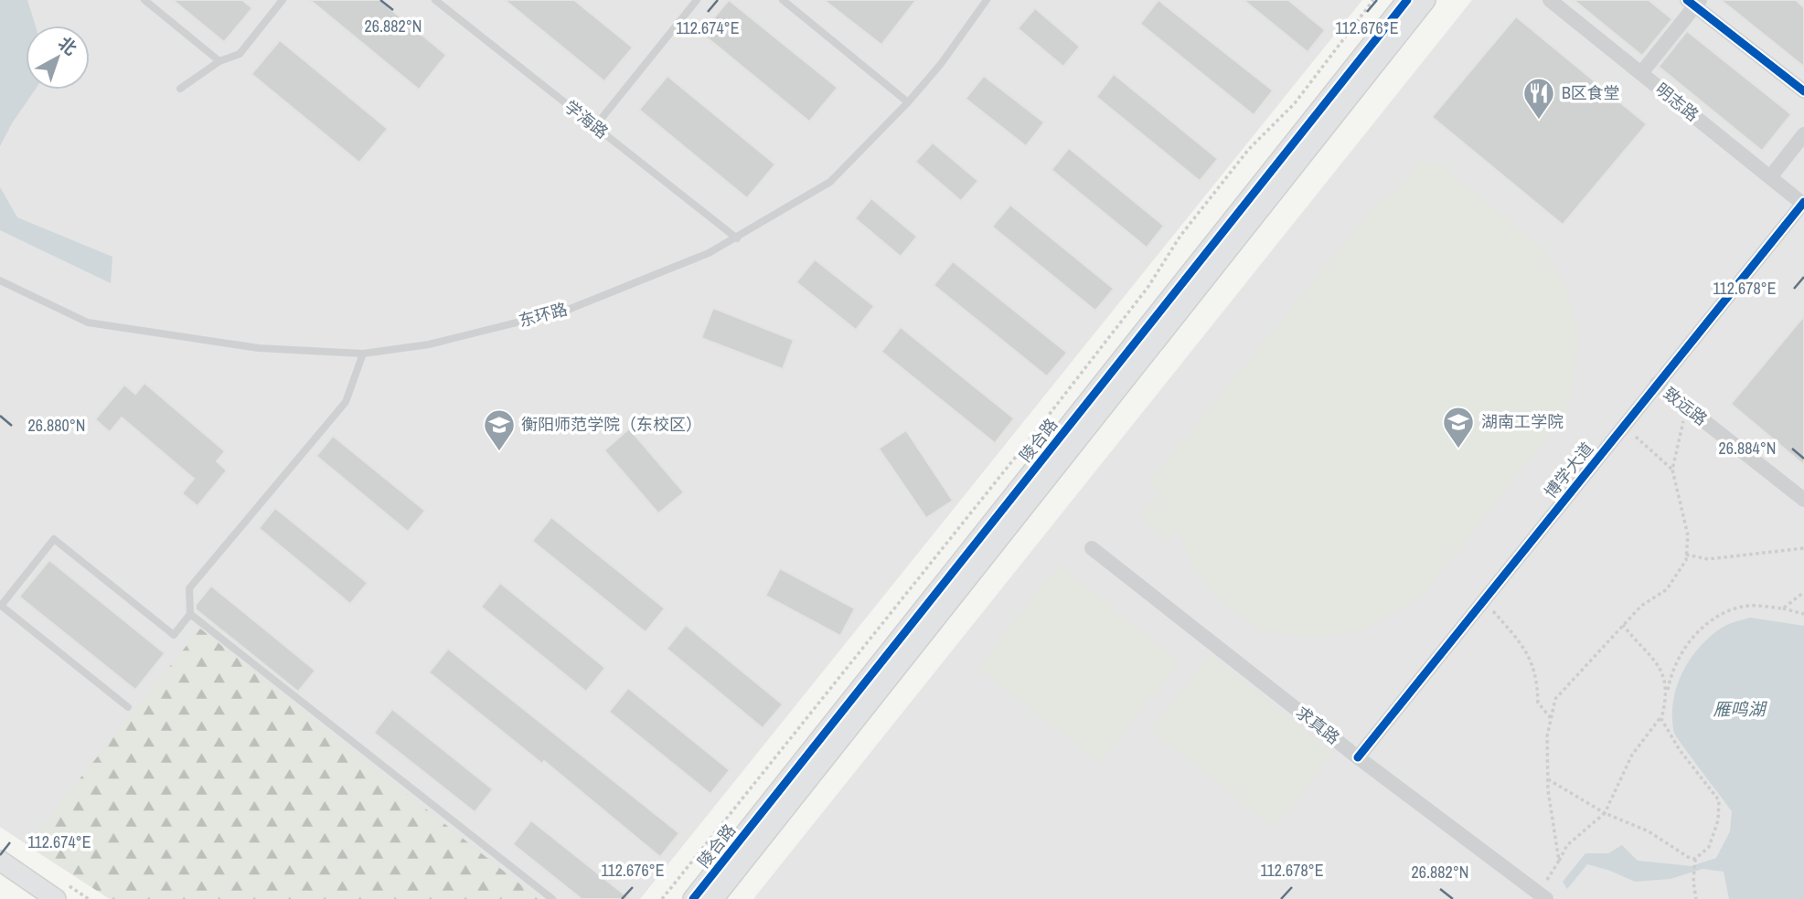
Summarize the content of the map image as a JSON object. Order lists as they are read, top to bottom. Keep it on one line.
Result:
{"streets":{"street":["明志路","致远路","陵合路","博学大道","求真路"],"lane":["学海路","东环路"]},"crossings":[["明志路","博学大道"],["学海路","东环路"],["致远路","博学大道"],["博学大道","求真路"]],"water":["雁鸣湖"],"places":{"restaurant":["B区食堂"],"school or university":["湖南工学院","衡阳师范学院（东校区）"]},"north":"top right","coordinates":["26.882°N","112.674°E","112.676°E","112.678°E","26.880°N","26.884°N"]}
